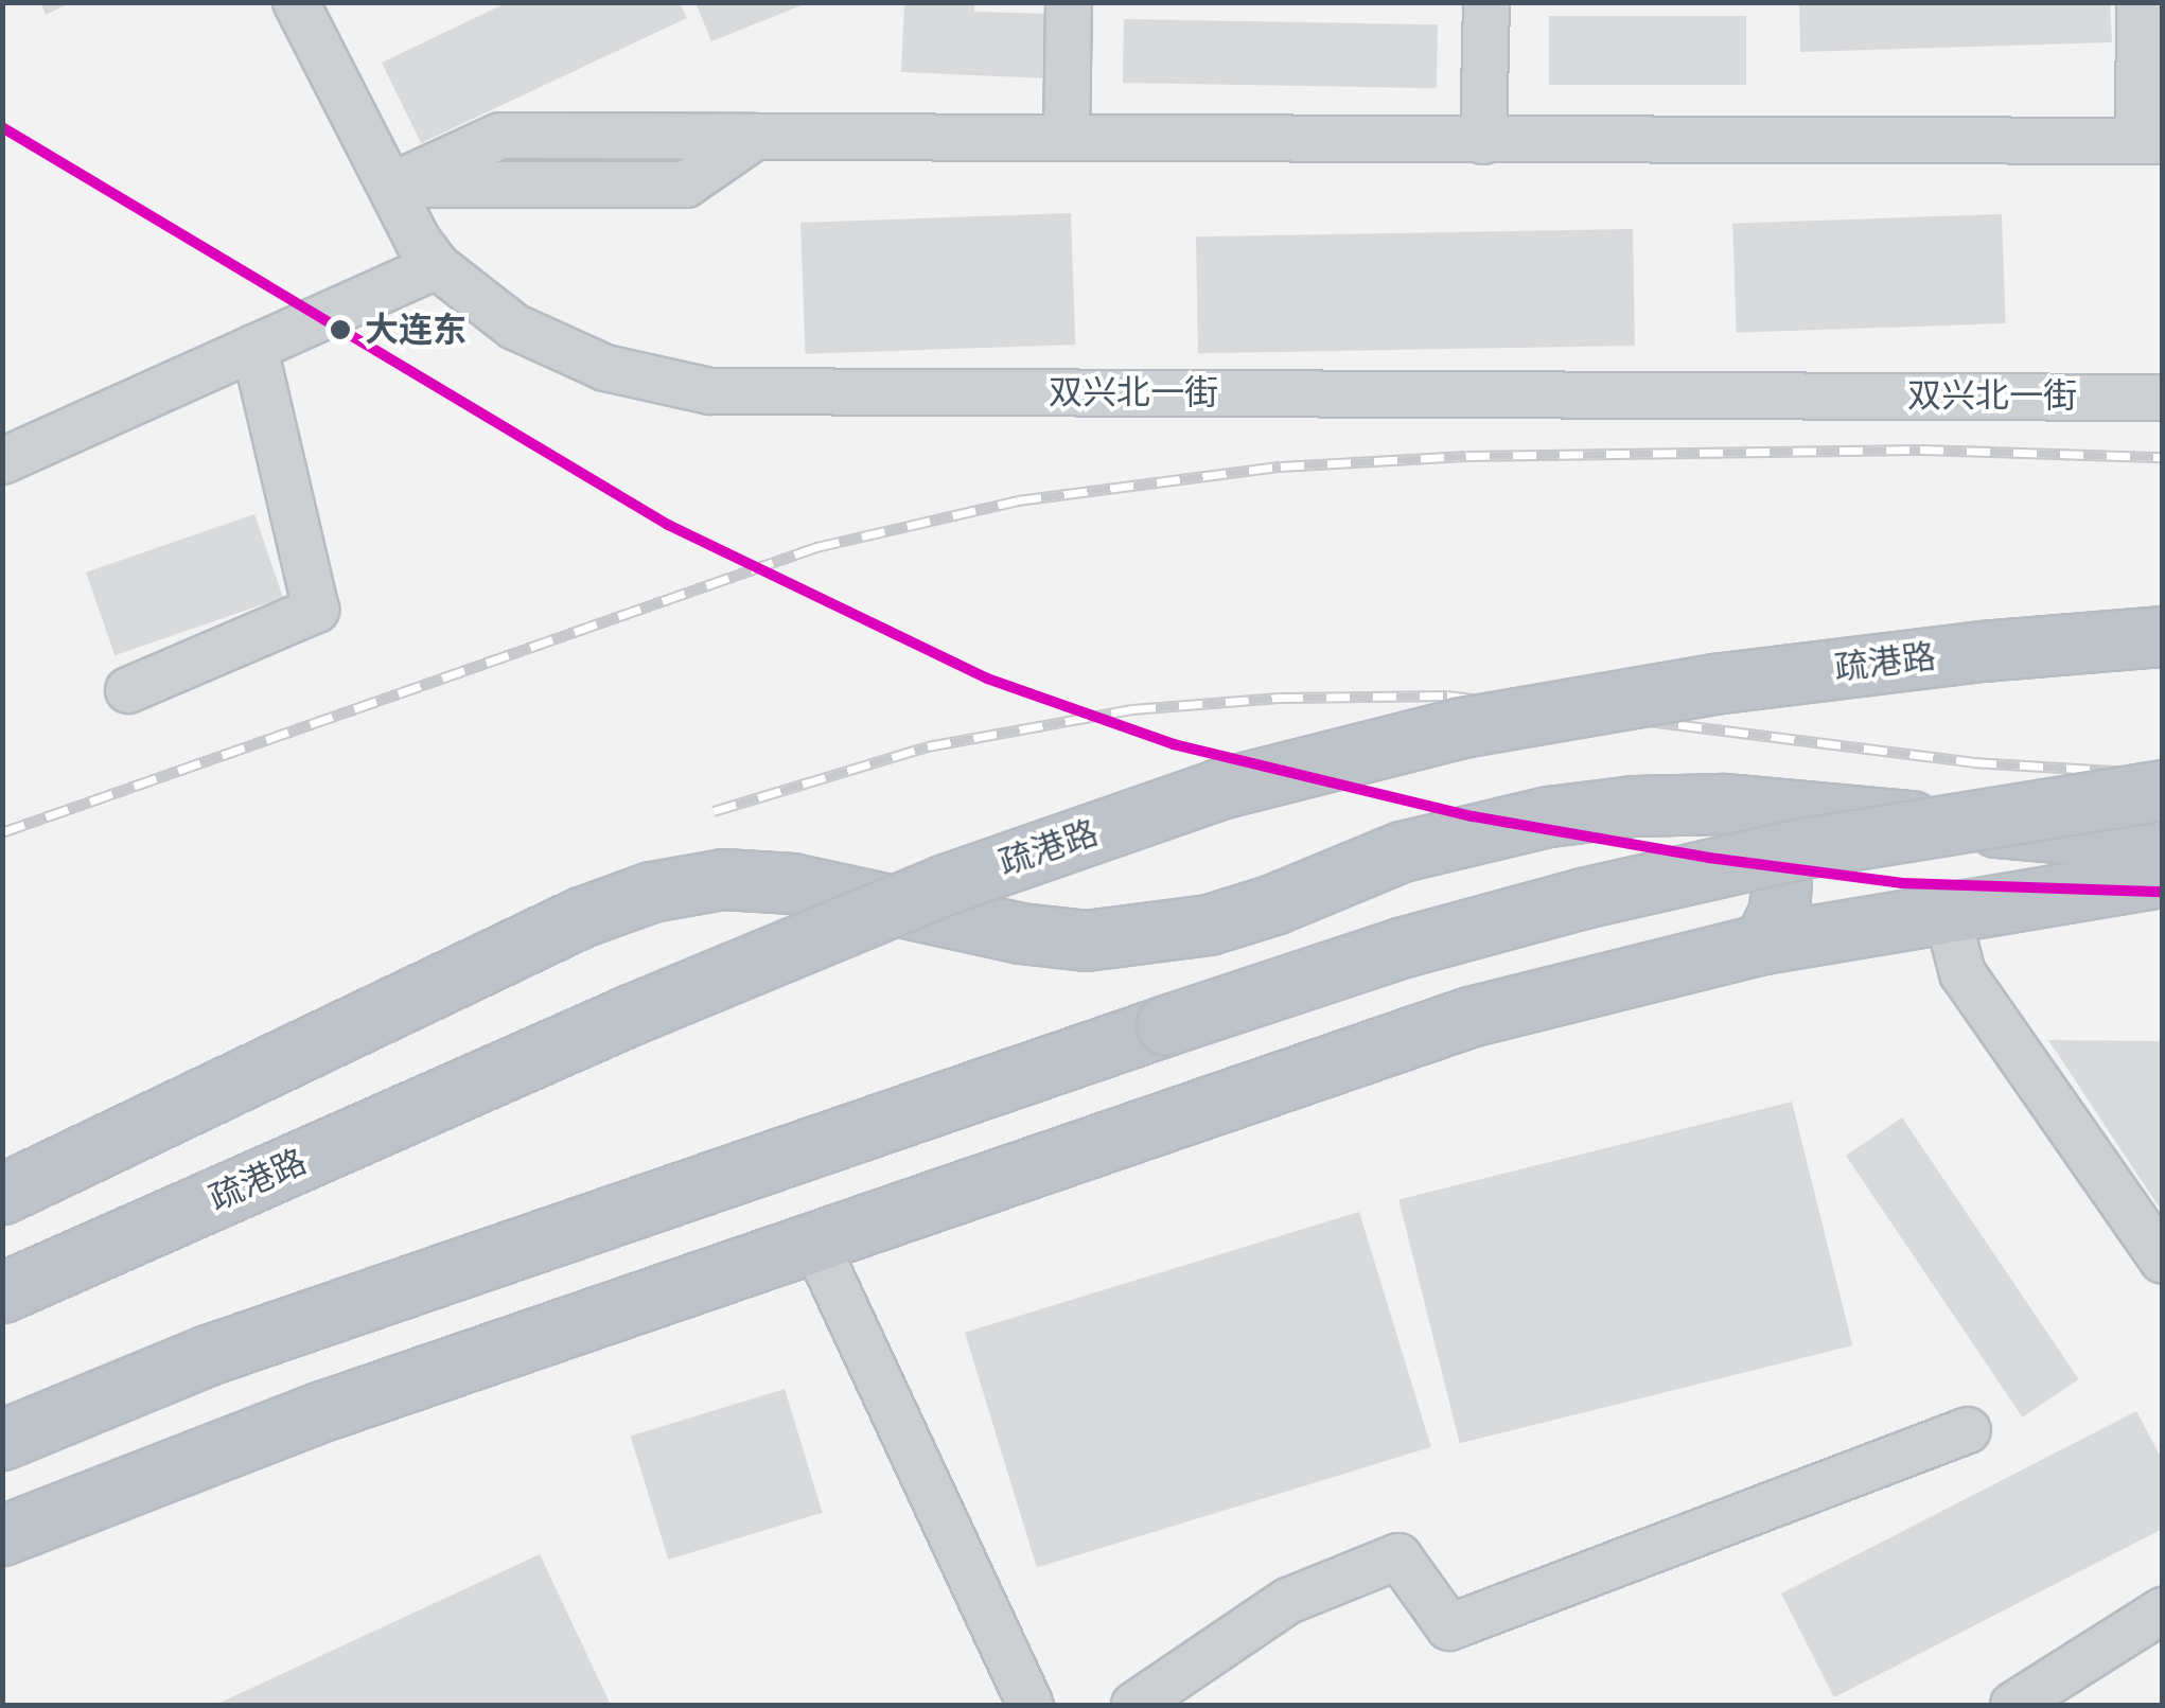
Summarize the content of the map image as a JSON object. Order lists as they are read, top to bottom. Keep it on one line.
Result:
{"streets":{"highway":["疏港路"],"street":["双兴北一街"]},"places":["大连东"]}
